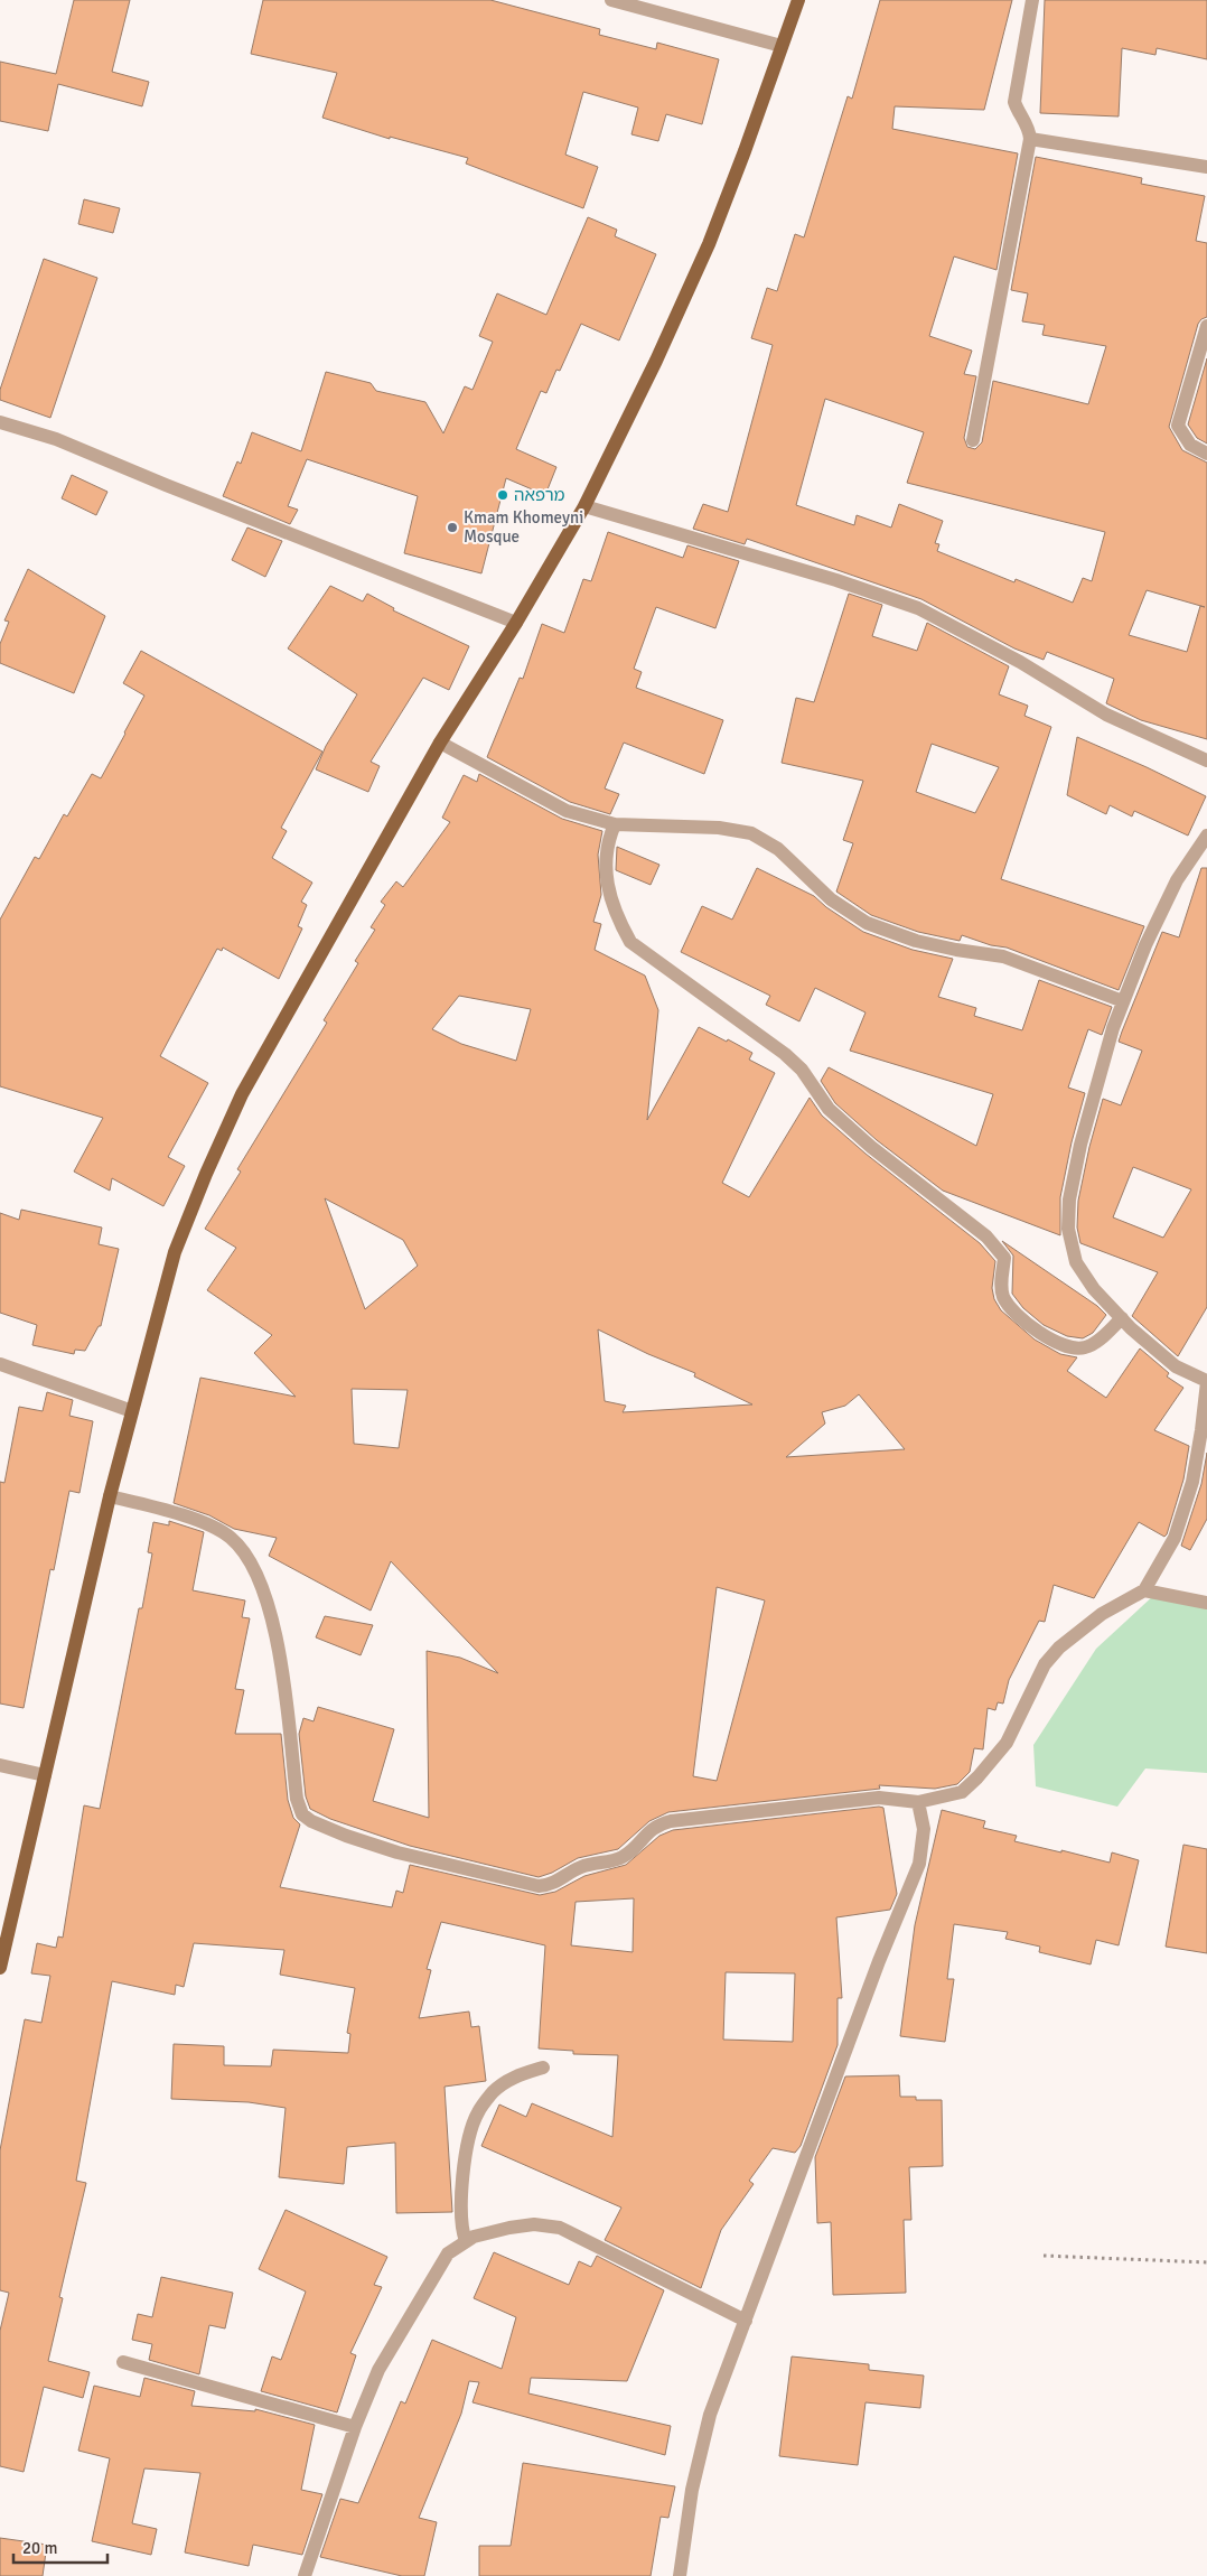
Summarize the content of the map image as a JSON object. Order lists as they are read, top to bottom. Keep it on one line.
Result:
{"places":["מרפאה","Kmam Khomeyni Mosque"],"scale_bar":"20 m"}
